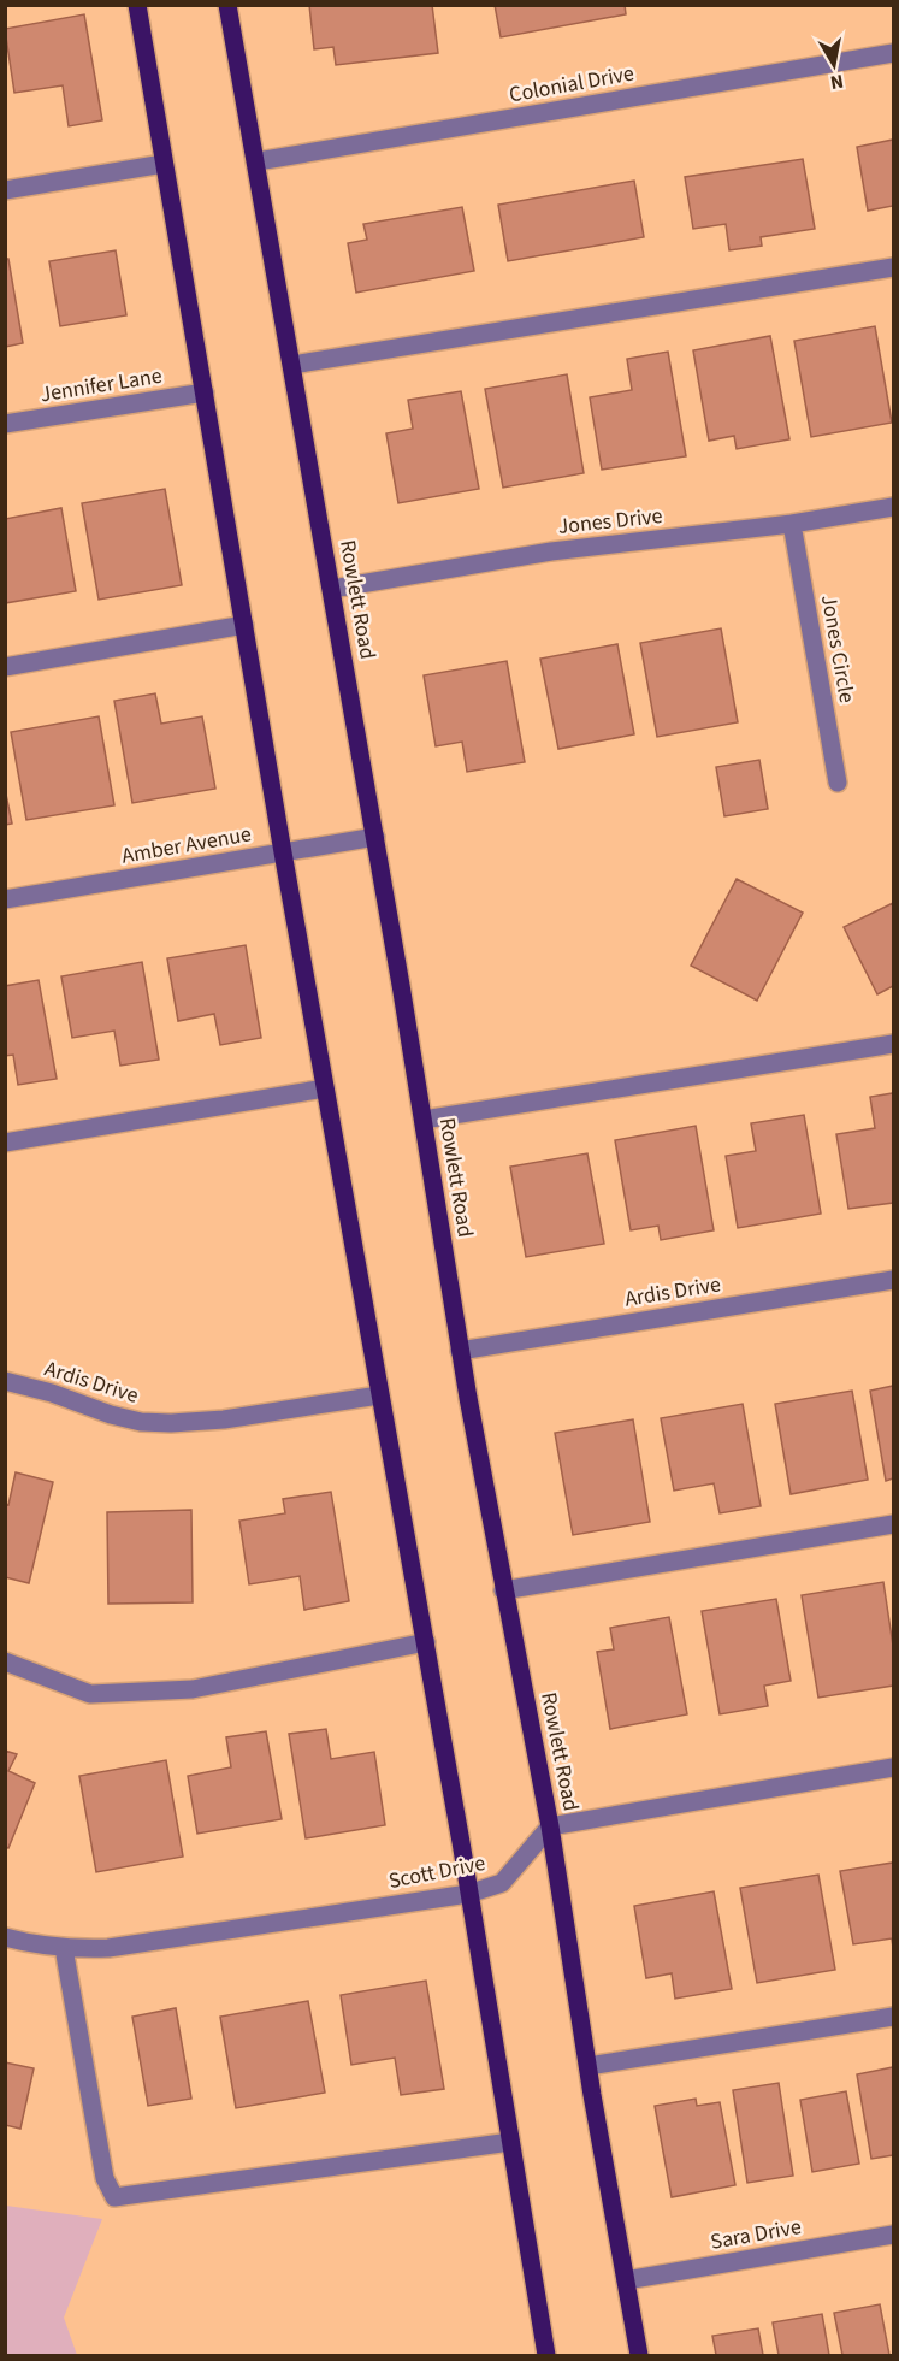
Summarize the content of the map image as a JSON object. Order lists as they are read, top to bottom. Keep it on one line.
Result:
{"streets":{"main road":["Rowlett Road"],"street":["Colonial Drive","Jennifer Lane","Jones Drive","Jones Circle","Amber Avenue","Ardis Drive","Scott Drive","Sara Drive"]},"crossings":[["Colonial Drive","Rowlett Road"],["Jones Drive","Rowlett Road"],["Jones Drive","Jones Circle"],["Rowlett Road","Amber Avenue"],["Rowlett Road","Ardis Drive"],["Rowlett Road","Scott Drive"],["Rowlett Road","Sara Drive"]],"north":"bottom"}
